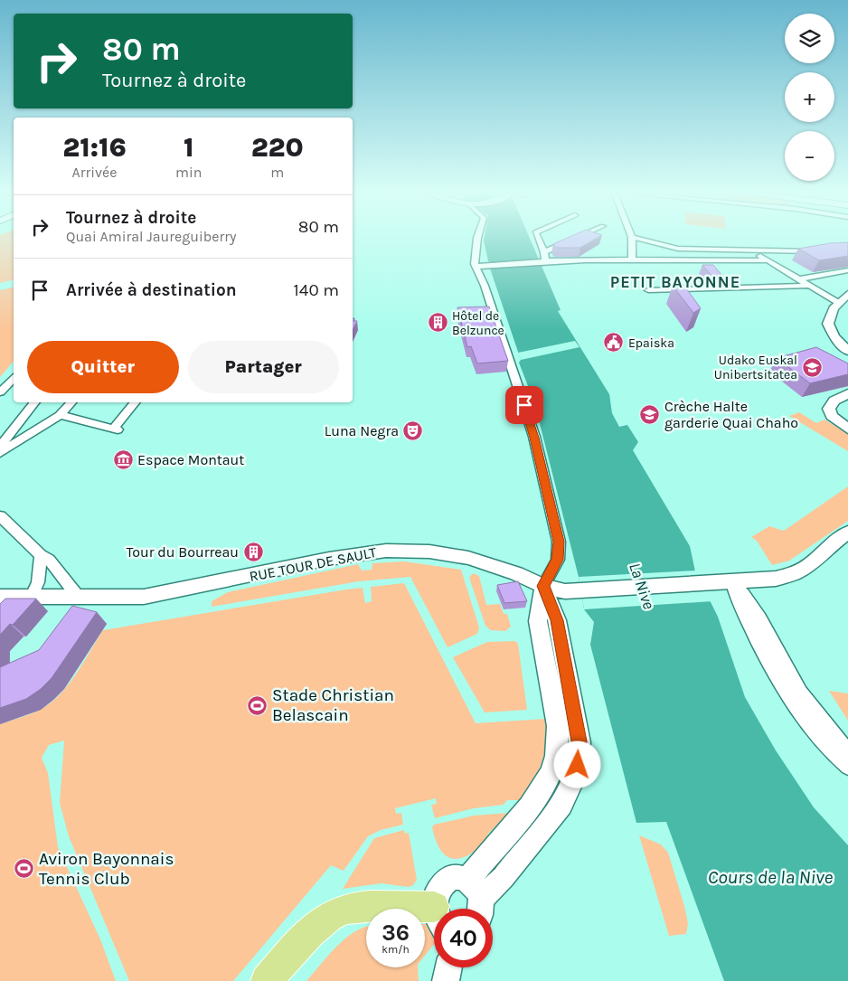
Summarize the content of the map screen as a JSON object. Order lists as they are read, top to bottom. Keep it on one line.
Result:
{"streets":{"street":["RUE TOUR DE SAULT"]},"districts":["PETIT BAYONNE"],"water":["La Nive","Cours de la Nive"],"places":{"building":["Hôtel de Belzunce","Tour du Bourreau"],"public building":["Epaiska"],"school or university":["Udako Euskal Unibertsitatea","Crèche Halte garderie Quai Chaho"],"theatre":["Luna Negra"],"museum":["Espace Montaut"],"sports":["Stade Christian Belascain","Aviron Bayonnais Tennis Club"]},"page":{"map_buttons":["+","−"],"turn":["80 m","Tournez à droite"],"eta":["21:16","Arrivée","1","min","220","m"],"list":[{"name":"Tournez à droite","note":"Quai Amiral Jaureguiberry","value":"80 m"},{"name":"Arrivée à destination","value":"140 m"}],"buttons":["Quitter","Partager"],"speed":"36 km/h","limit":"40"}}
